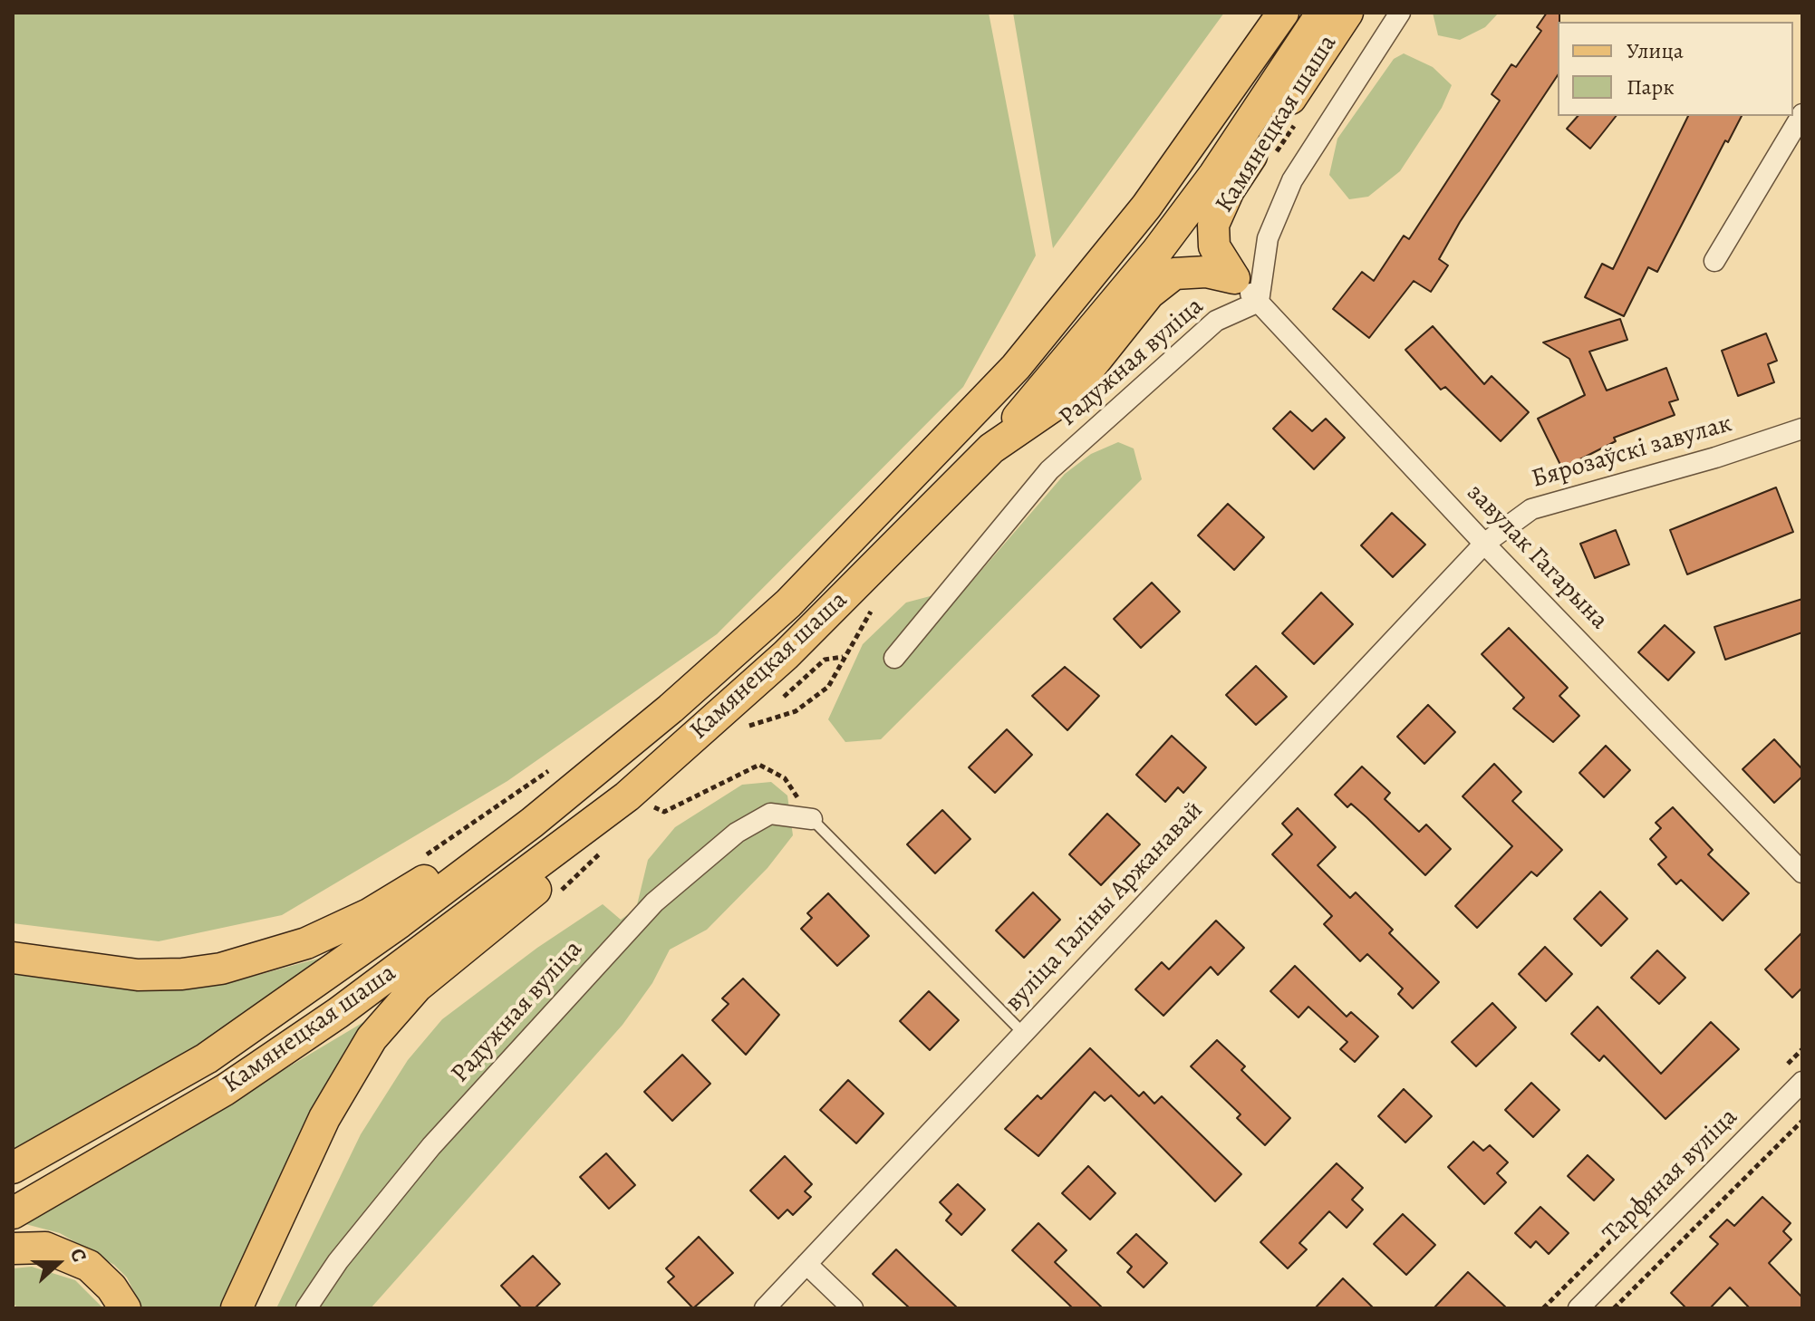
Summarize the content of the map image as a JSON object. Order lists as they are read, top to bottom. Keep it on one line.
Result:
{"streets":{"main road":["Камянецкая шаша"],"street":["Радужная вуліца","Бярозаўскі завулак","завулак Гагарына","вуліца Галіны Аржанавай","Тарфяная вуліца"]},"crossings":[["Камянецкая шаша","завулак Гагарына"],["Радужная вуліца","завулак Гагарына"],["Бярозаўскі завулак","завулак Гагарына"],["Бярозаўскі завулак","вуліца Галіны Аржанавай"],["завулак Гагарына","вуліца Галіны Аржанавай"]],"legend":["Улица","Парк"],"north":"right"}
